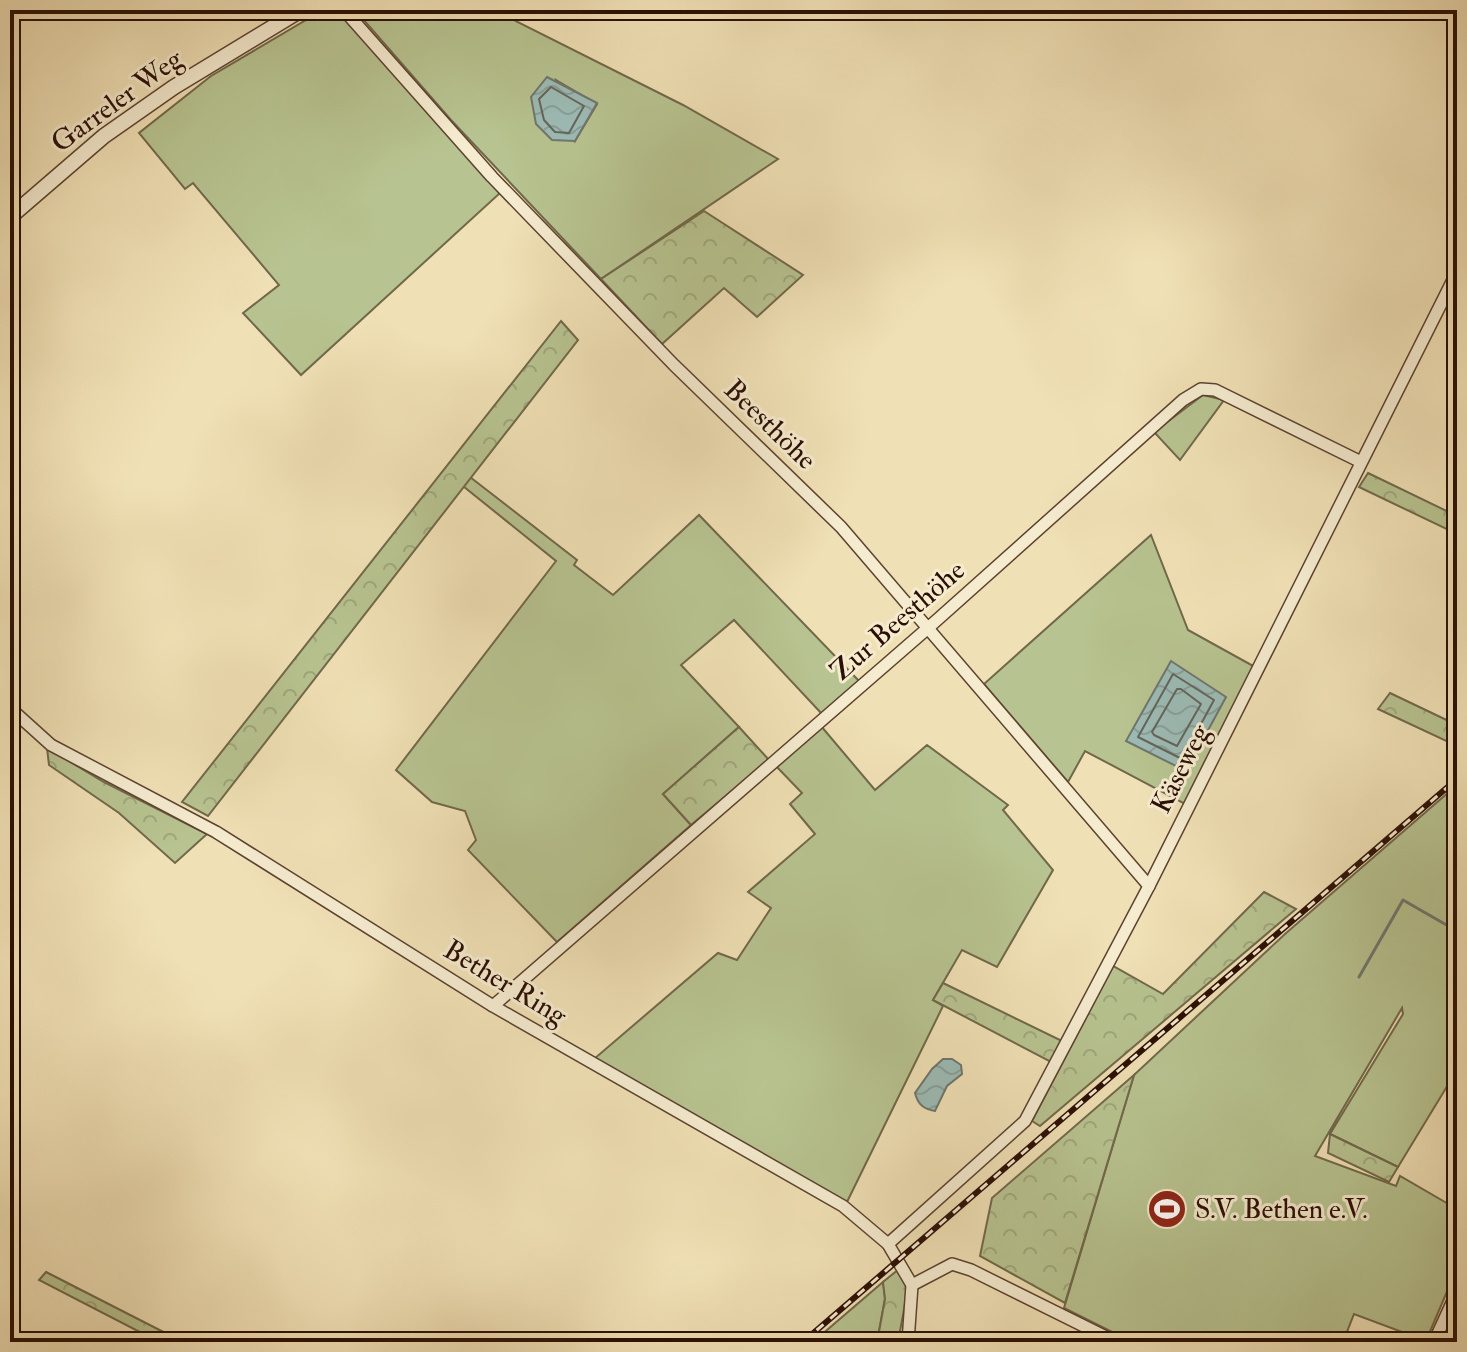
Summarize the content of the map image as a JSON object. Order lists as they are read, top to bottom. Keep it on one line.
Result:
{"streets":{"street":["Garreler Weg","Beesthöhe","Zur Beesthöhe","Käseweg","Bether Ring"]},"crossings":[["Beesthöhe","Zur Beesthöhe"],["Beesthöhe","Käseweg"],["Zur Beesthöhe","Käseweg"],["Zur Beesthöhe","Bether Ring"],["Käseweg","Bether Ring"]],"places":{"sports":["S.V. Bethen e.V."]}}
